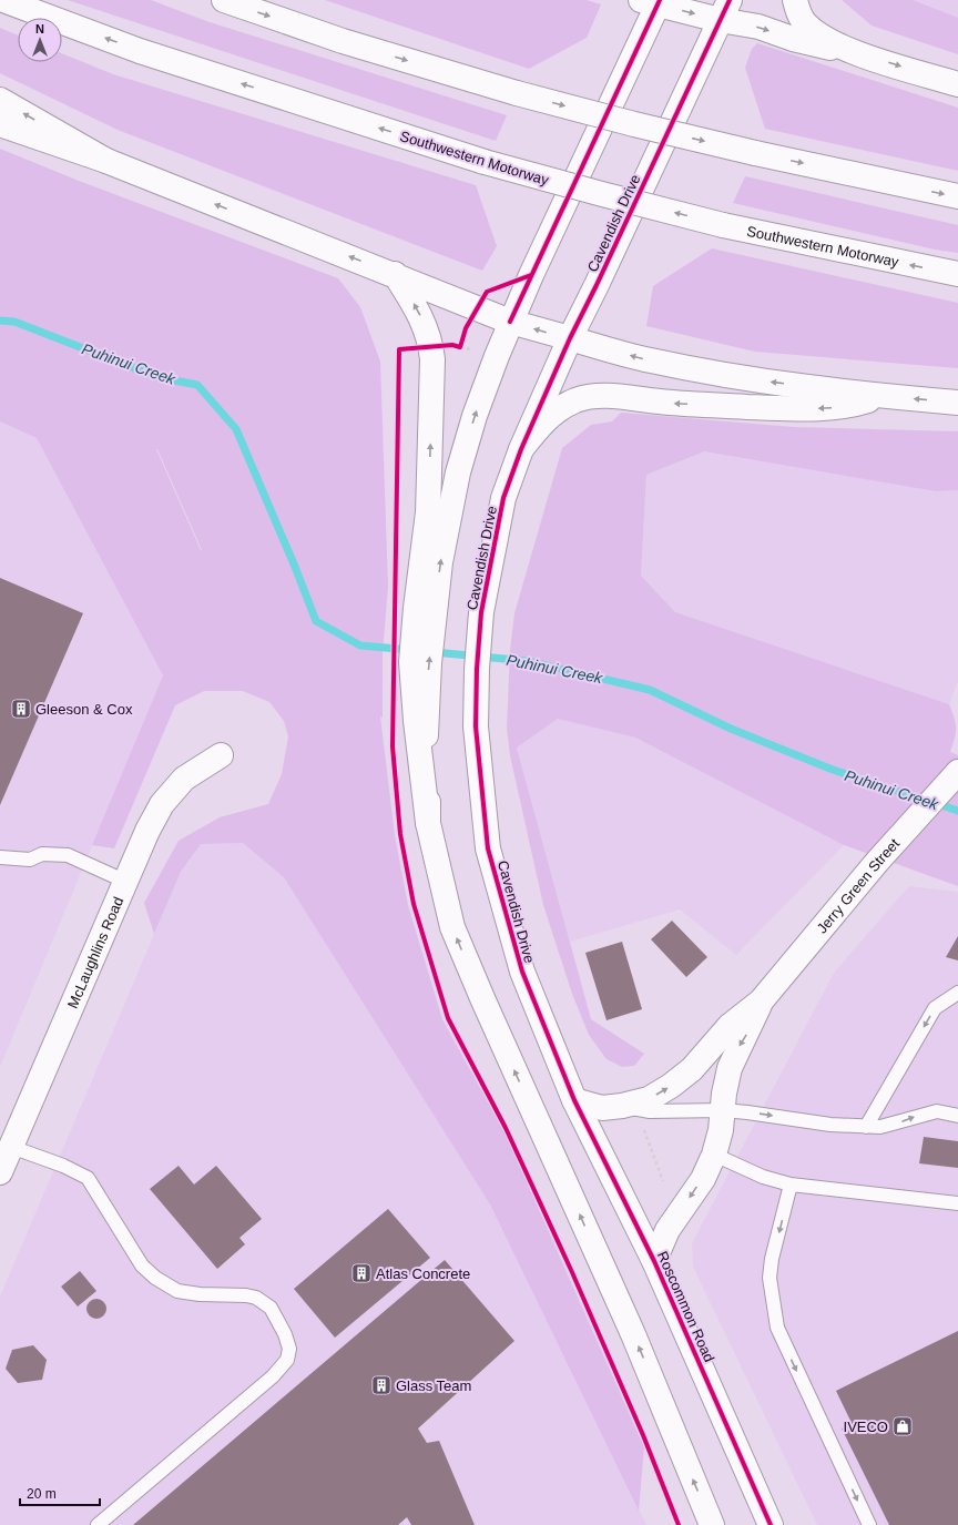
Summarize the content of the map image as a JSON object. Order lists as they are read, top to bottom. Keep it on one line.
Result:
{"streets":{"main road":["Southwestern Motorway","Cavendish Drive","Jerry Green Street","McLaughlins Road","Roscommon Road"]},"crossings":[["Cavendish Drive","Jerry Green Street"],["Cavendish Drive","Roscommon Road"],["Jerry Green Street","Roscommon Road"]],"water":["Puhinui Creek"],"places":{"building":["Gleeson & Cox","Atlas Concrete","Glass Team"],"shop":["IVECO"]},"scale_bar":"20 m","north":"top"}
